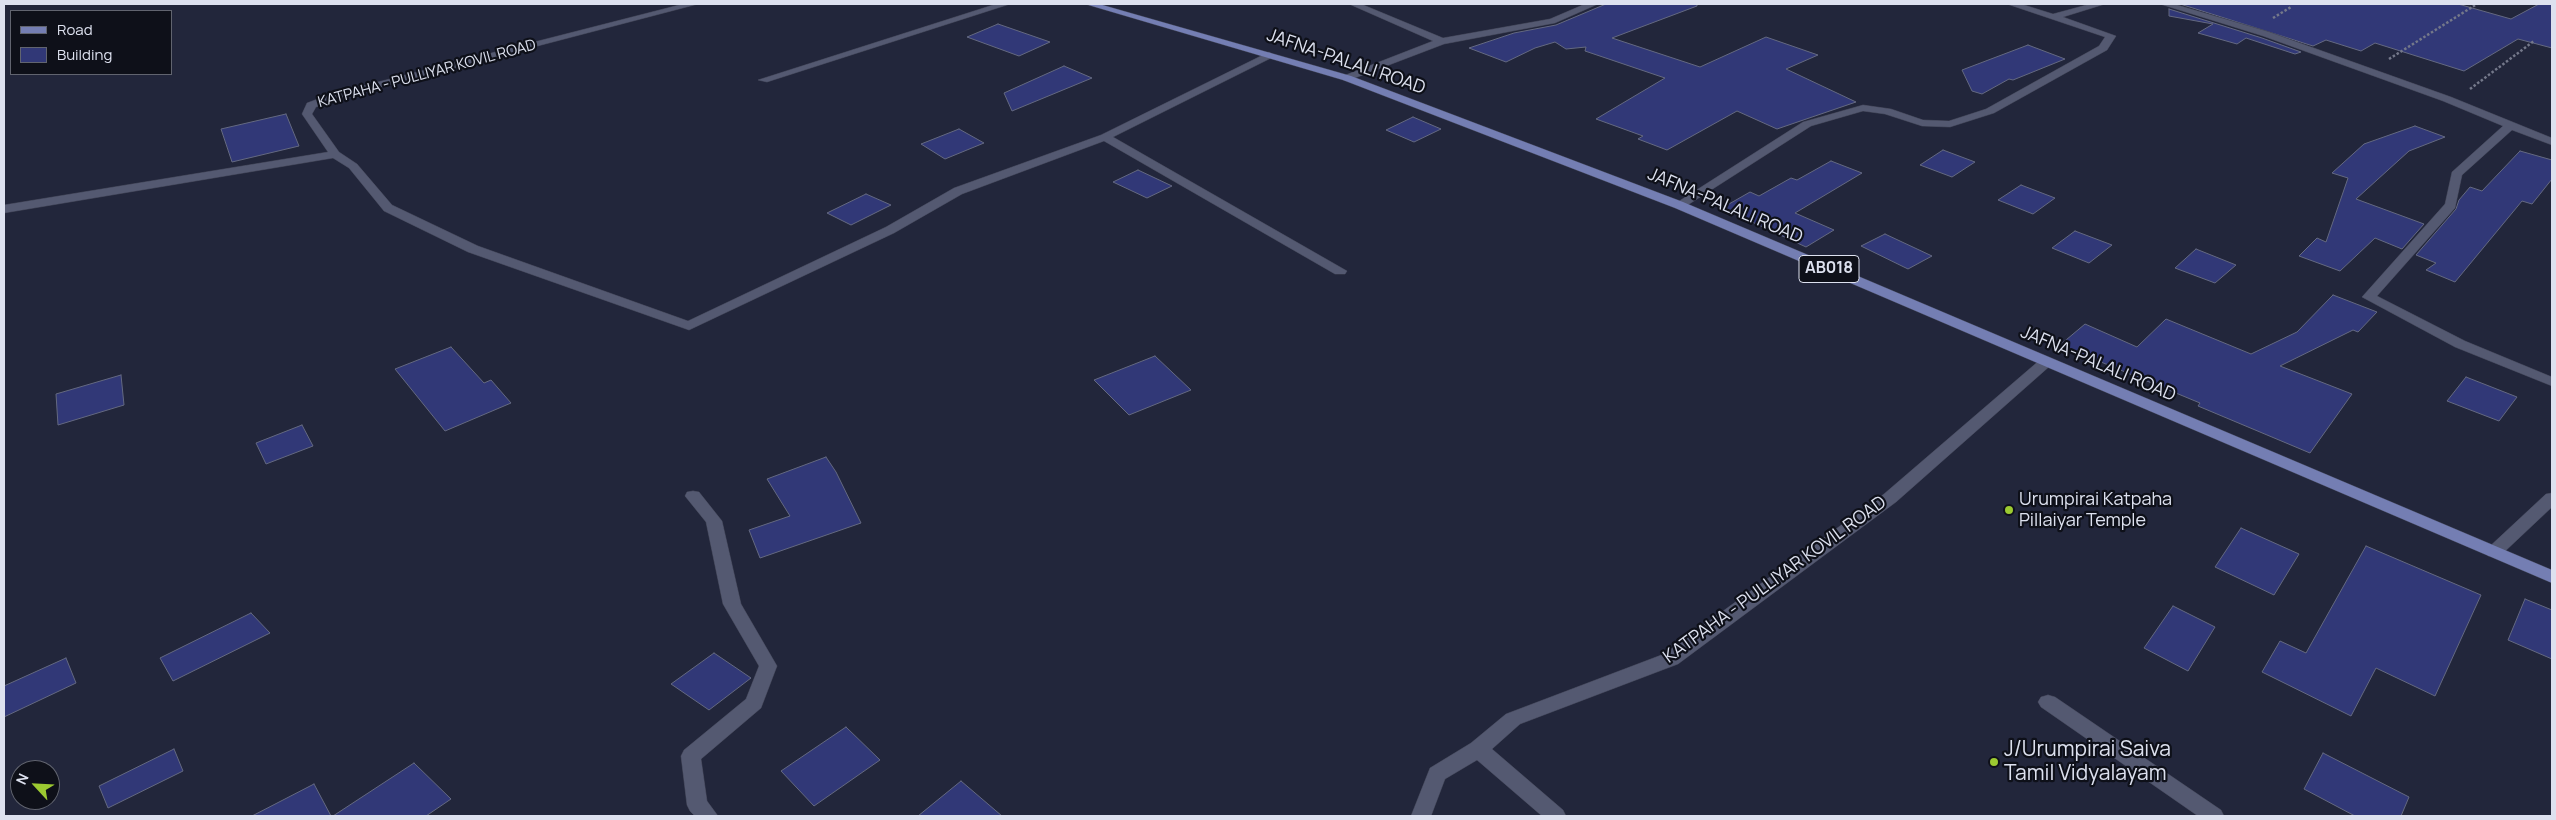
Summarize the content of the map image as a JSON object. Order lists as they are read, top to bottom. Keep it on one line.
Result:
{"streets":{"main road":["JAFNA-PALALI ROAD","AB018"],"street":["KATPAHA - PULLIYAR KOVIL ROAD"]},"crossings":[["JAFNA-PALALI ROAD","KATPAHA - PULLIYAR KOVIL ROAD"]],"places":["Urumpirai Katpaha Pillaiyar Temple","J/Urumpirai Saiva Tamil Vidyalayam"],"legend":["Road","Building"],"north":"top left"}
